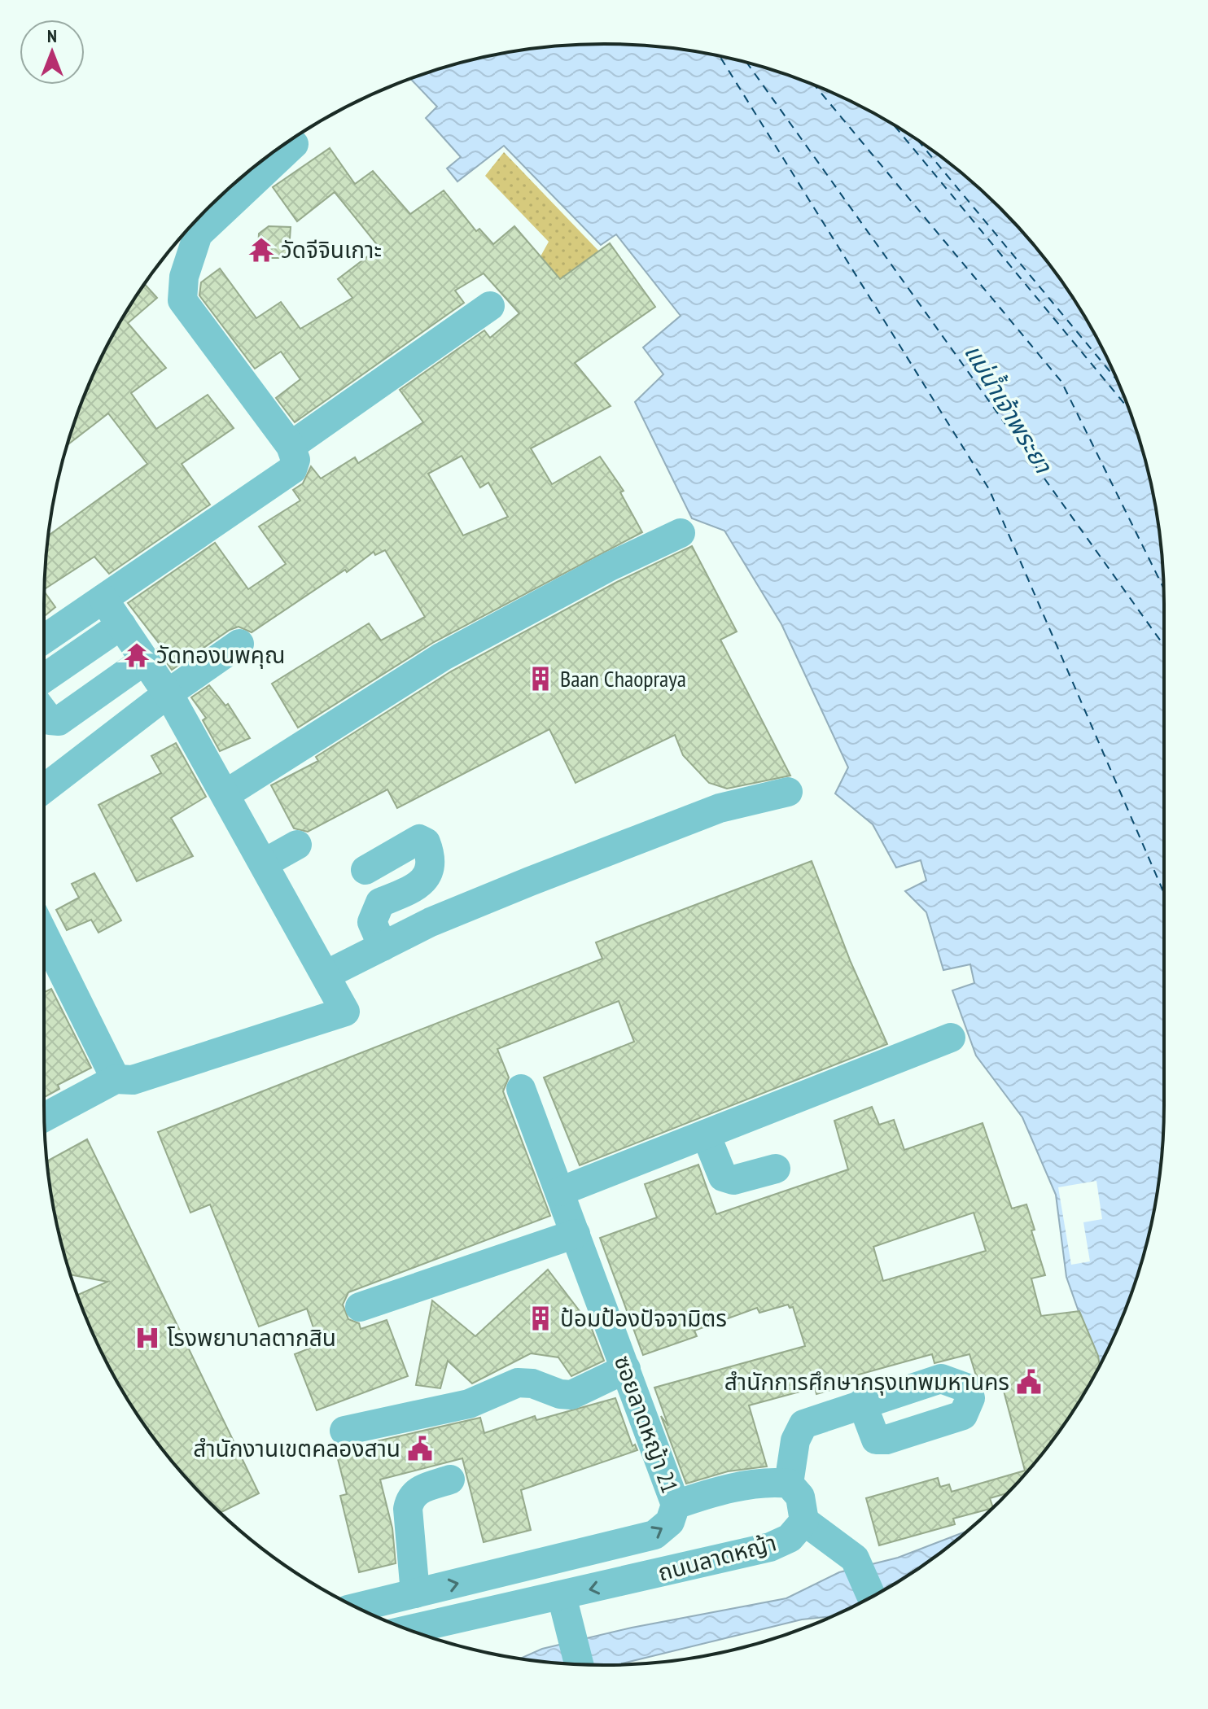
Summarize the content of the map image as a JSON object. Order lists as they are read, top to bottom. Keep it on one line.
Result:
{"streets":{"street":["ซอยลาดหญ้า 21","ถนนลาดหญ้า"]},"crossings":[["ซอยลาดหญ้า 21","ถนนลาดหญ้า"]],"water":["แม่น้ำเจ้าพระยา"],"places":{"temple":["วัดจีจินเกาะ","วัดทองนพคุณ"],"building":["Baan Chaopraya","ป้อมป้องปัจจามิตร"],"hospital":["โรงพยาบาลตากสิน"],"public building":["สำนักการศึกษากรุงเทพมหานคร","สำนักงานเขตคลองสาน"]},"north":"top"}
